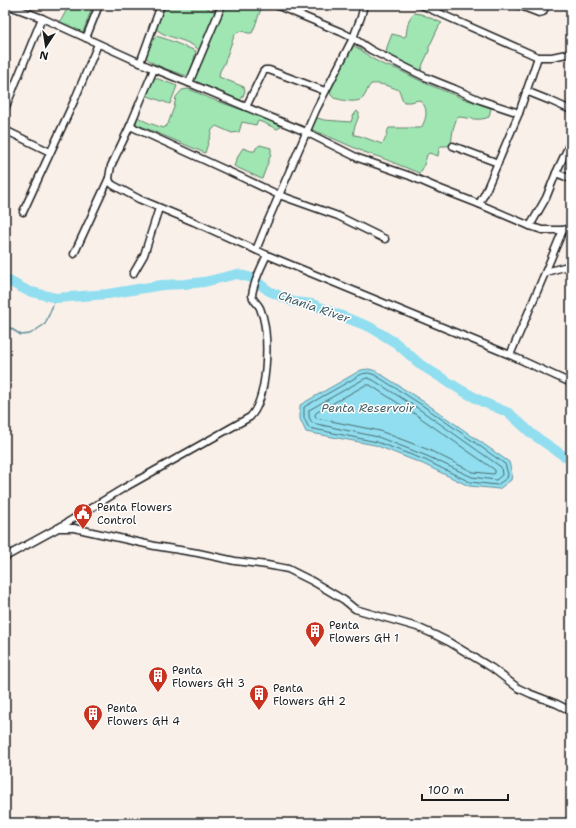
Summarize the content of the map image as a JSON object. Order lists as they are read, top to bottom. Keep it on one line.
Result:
{"water":["Chania River","Penta Reservoir"],"places":{"public building":["Penta Flowers Control"],"building":["Penta Flowers GH 1","Penta Flowers GH 3","Penta Flowers GH 2","Penta Flowers GH 4"]},"scale_bar":"100 m","north":"bottom"}
